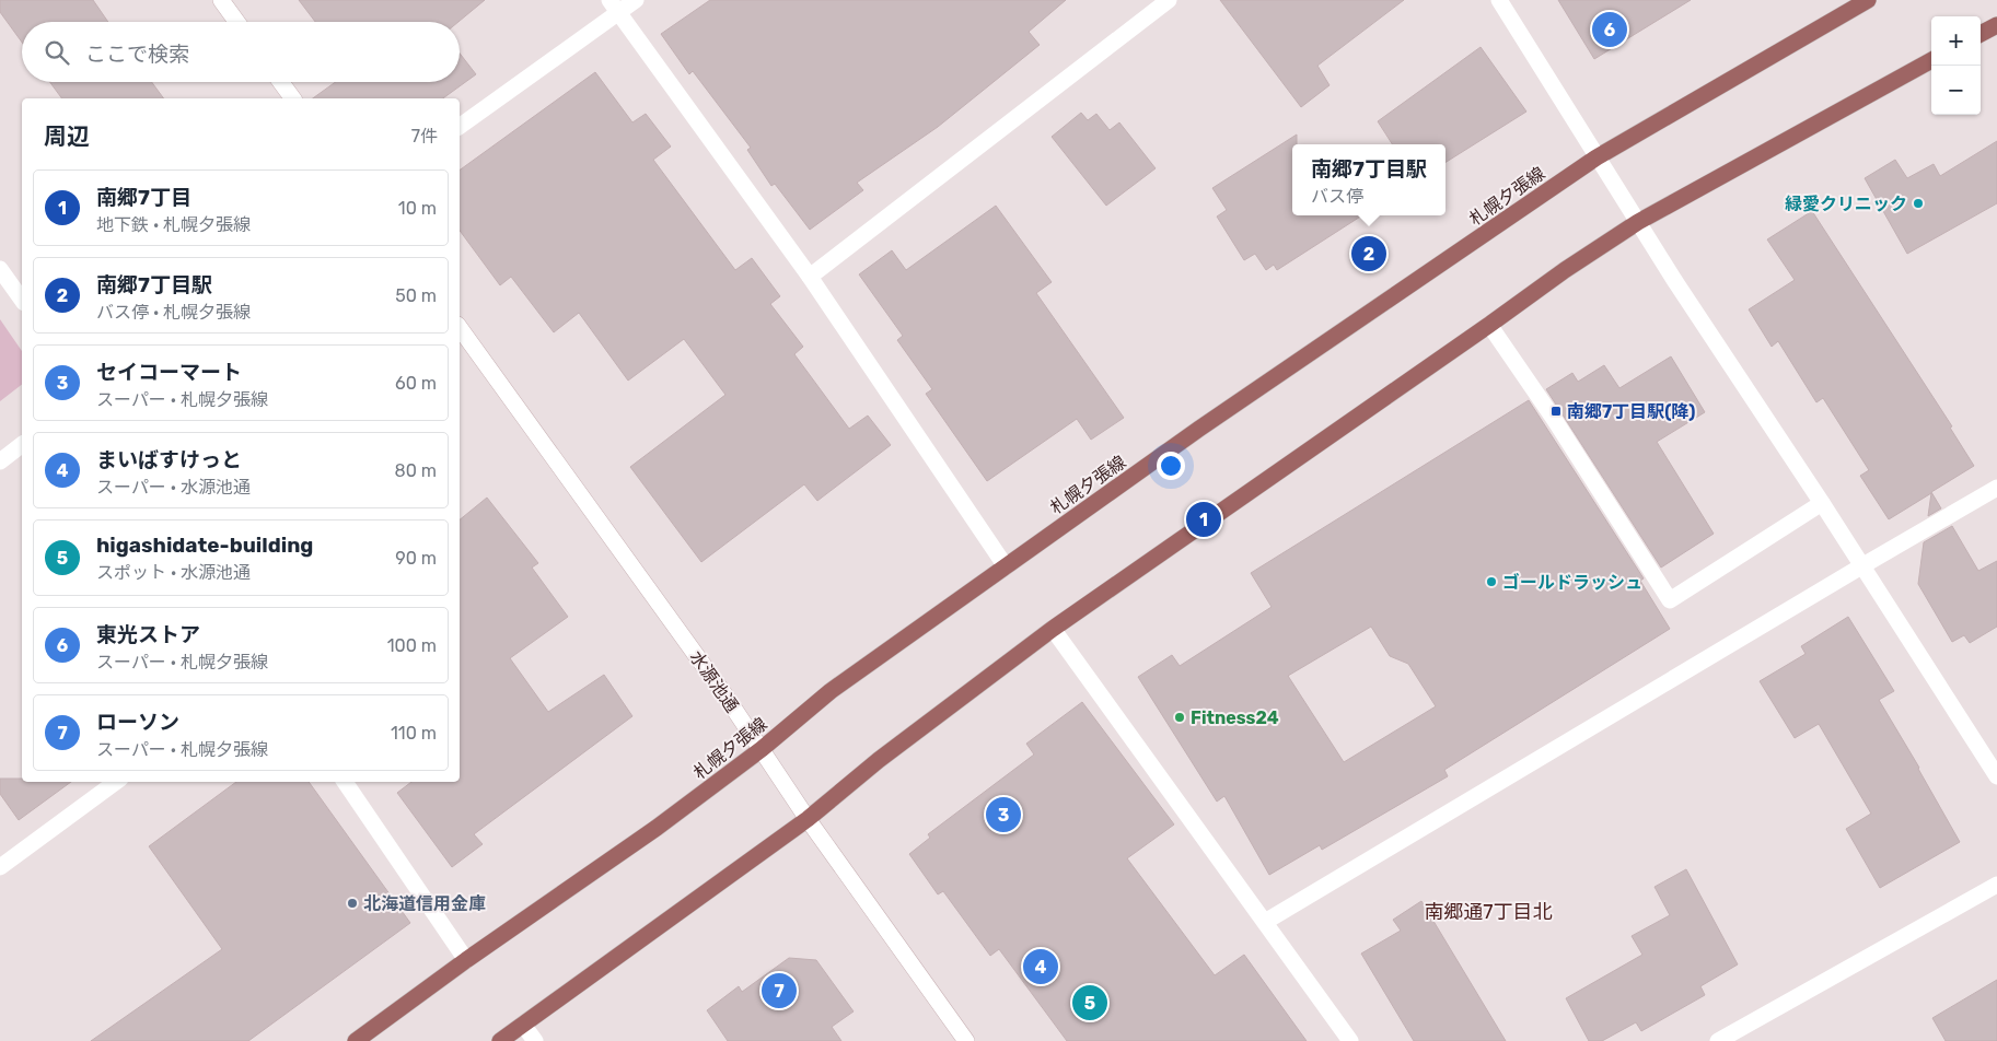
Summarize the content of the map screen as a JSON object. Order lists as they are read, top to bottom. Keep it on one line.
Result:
{"streets":{"main road":["札幌夕張線"],"street":["水源池通"]},"crossings":[["札幌夕張線","水源池通"]],"districts":["南郷通7丁目北"],"places":{"other":["緑愛クリニック","ゴールドラッシュ","Fitness24","北海道信用金庫"],"transit":["南郷7丁目駅(降)"]},"page":{"pins":["6","2","1","3","4","7","5"],"map_buttons":["+","−"],"search":"ここで検索","heading":["周辺","7件"],"popup":["南郷7丁目駅","バス停"],"list":[{"mark":"1","name":"南郷7丁目","note":"地下鉄 · 札幌夕張線","value":"10 m"},{"mark":"2","name":"南郷7丁目駅","note":"バス停 · 札幌夕張線","value":"50 m"},{"mark":"3","name":"セイコーマート","note":"スーパー · 札幌夕張線","value":"60 m"},{"mark":"4","name":"まいばすけっと","note":"スーパー · 水源池通","value":"80 m"},{"mark":"5","name":"higashidate-building","note":"スポット · 水源池通","value":"90 m"},{"mark":"6","name":"東光ストア","note":"スーパー · 札幌夕張線","value":"100 m"},{"mark":"7","name":"ローソン","note":"スーパー · 札幌夕張線","value":"110 m"}]}}
